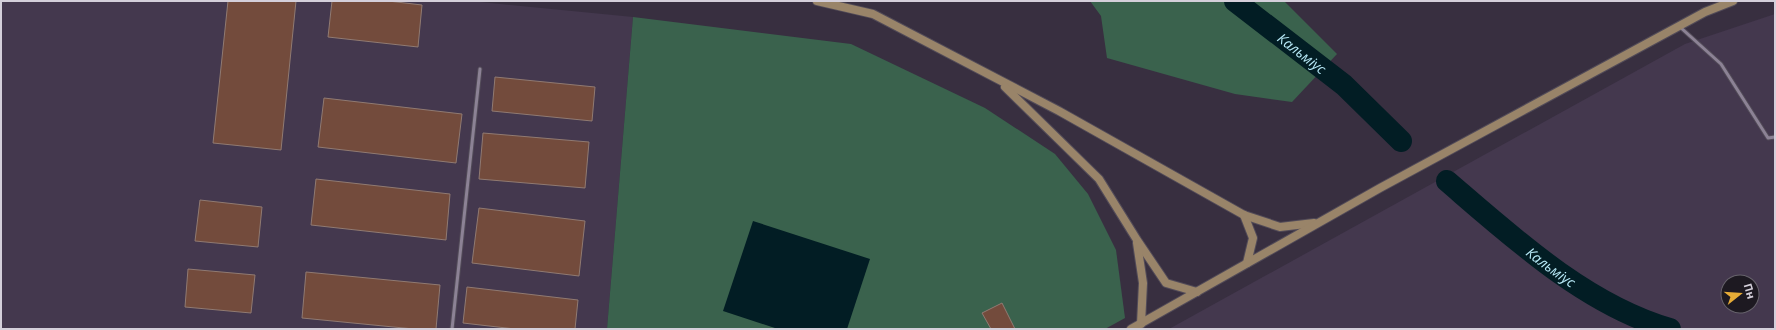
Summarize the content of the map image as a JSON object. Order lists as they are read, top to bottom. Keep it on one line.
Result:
{"water":["Кальміус"],"north":"right"}
